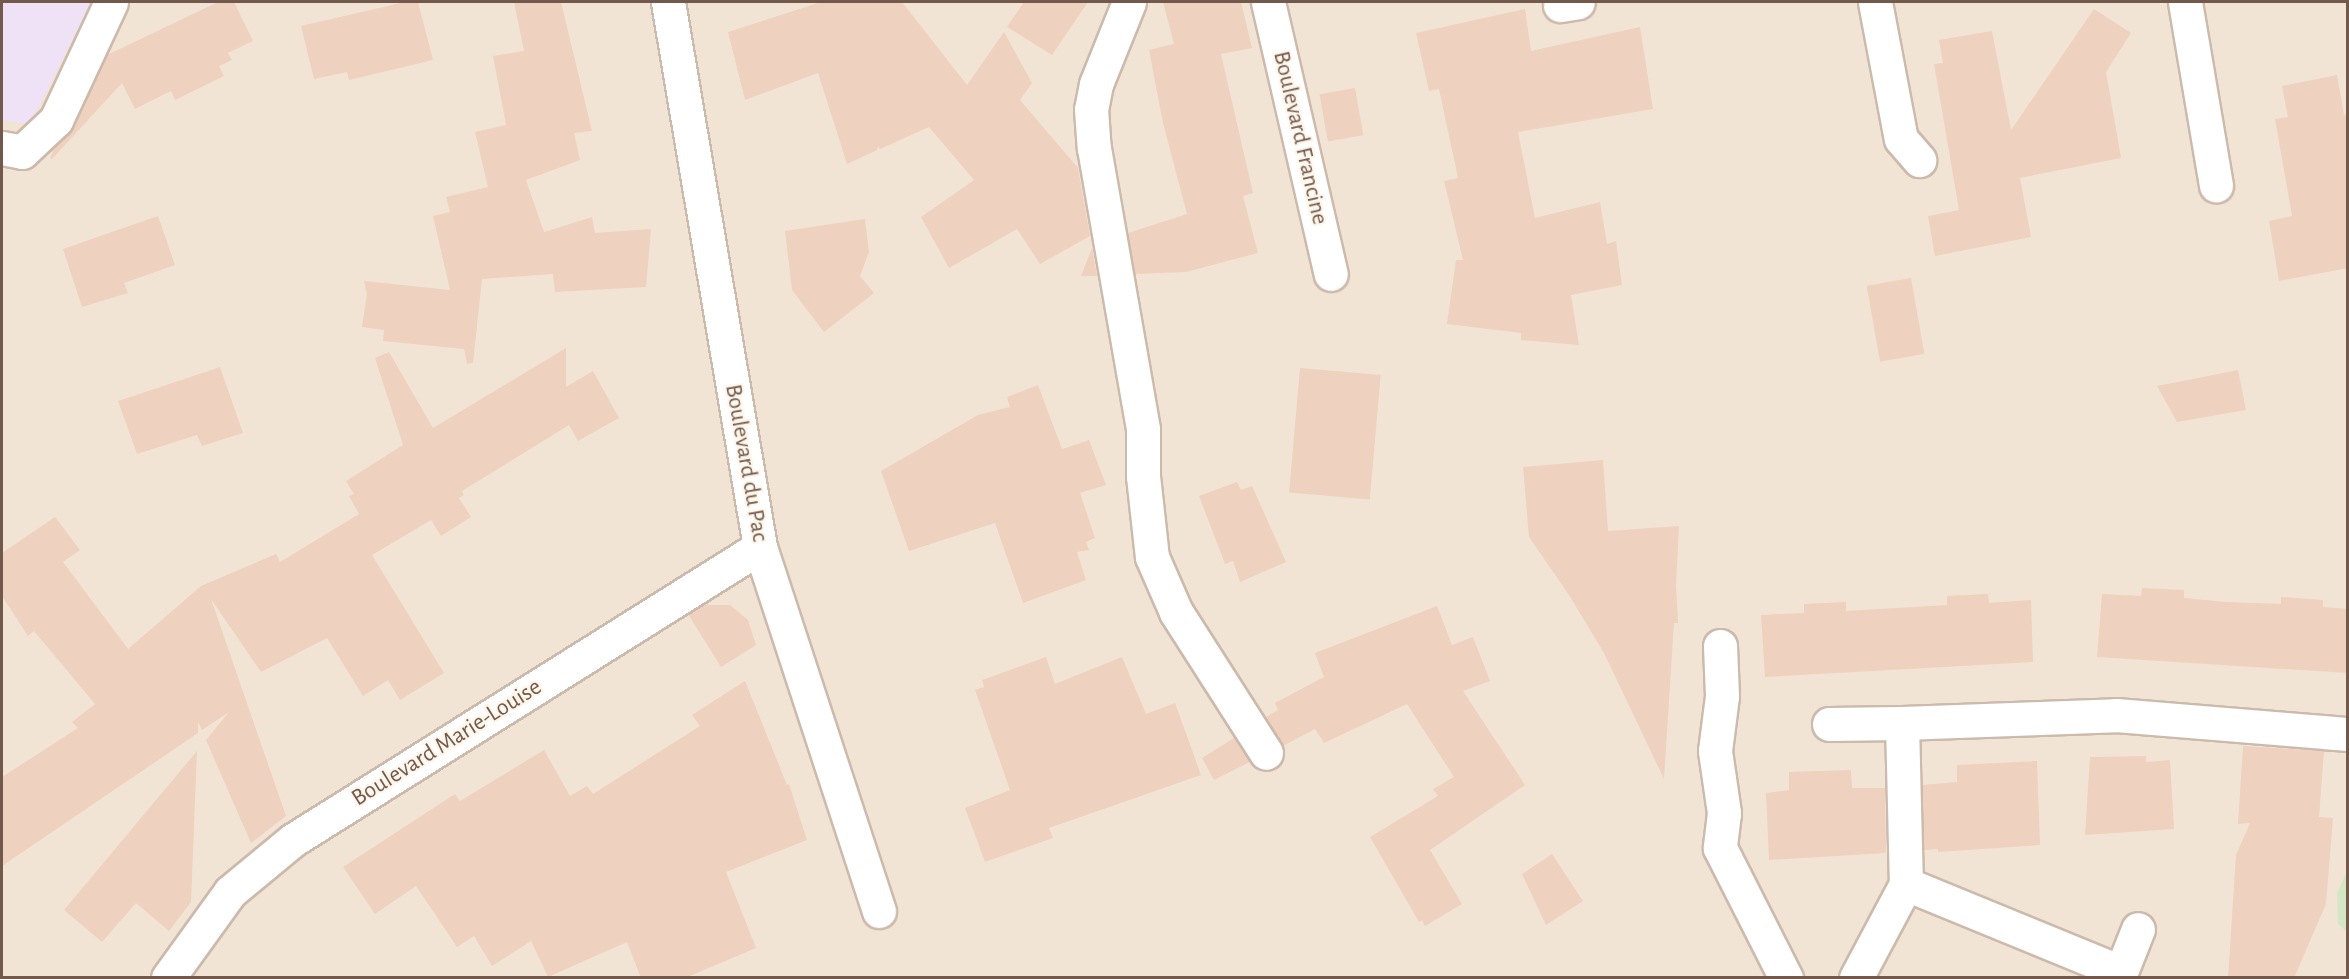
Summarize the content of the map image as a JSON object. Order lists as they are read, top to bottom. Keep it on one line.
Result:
{"streets":{"street":["Boulevard Francine","Boulevard du Pac","Boulevard Marie-Louise"]},"crossings":[["Boulevard du Pac","Boulevard Marie-Louise"]]}
